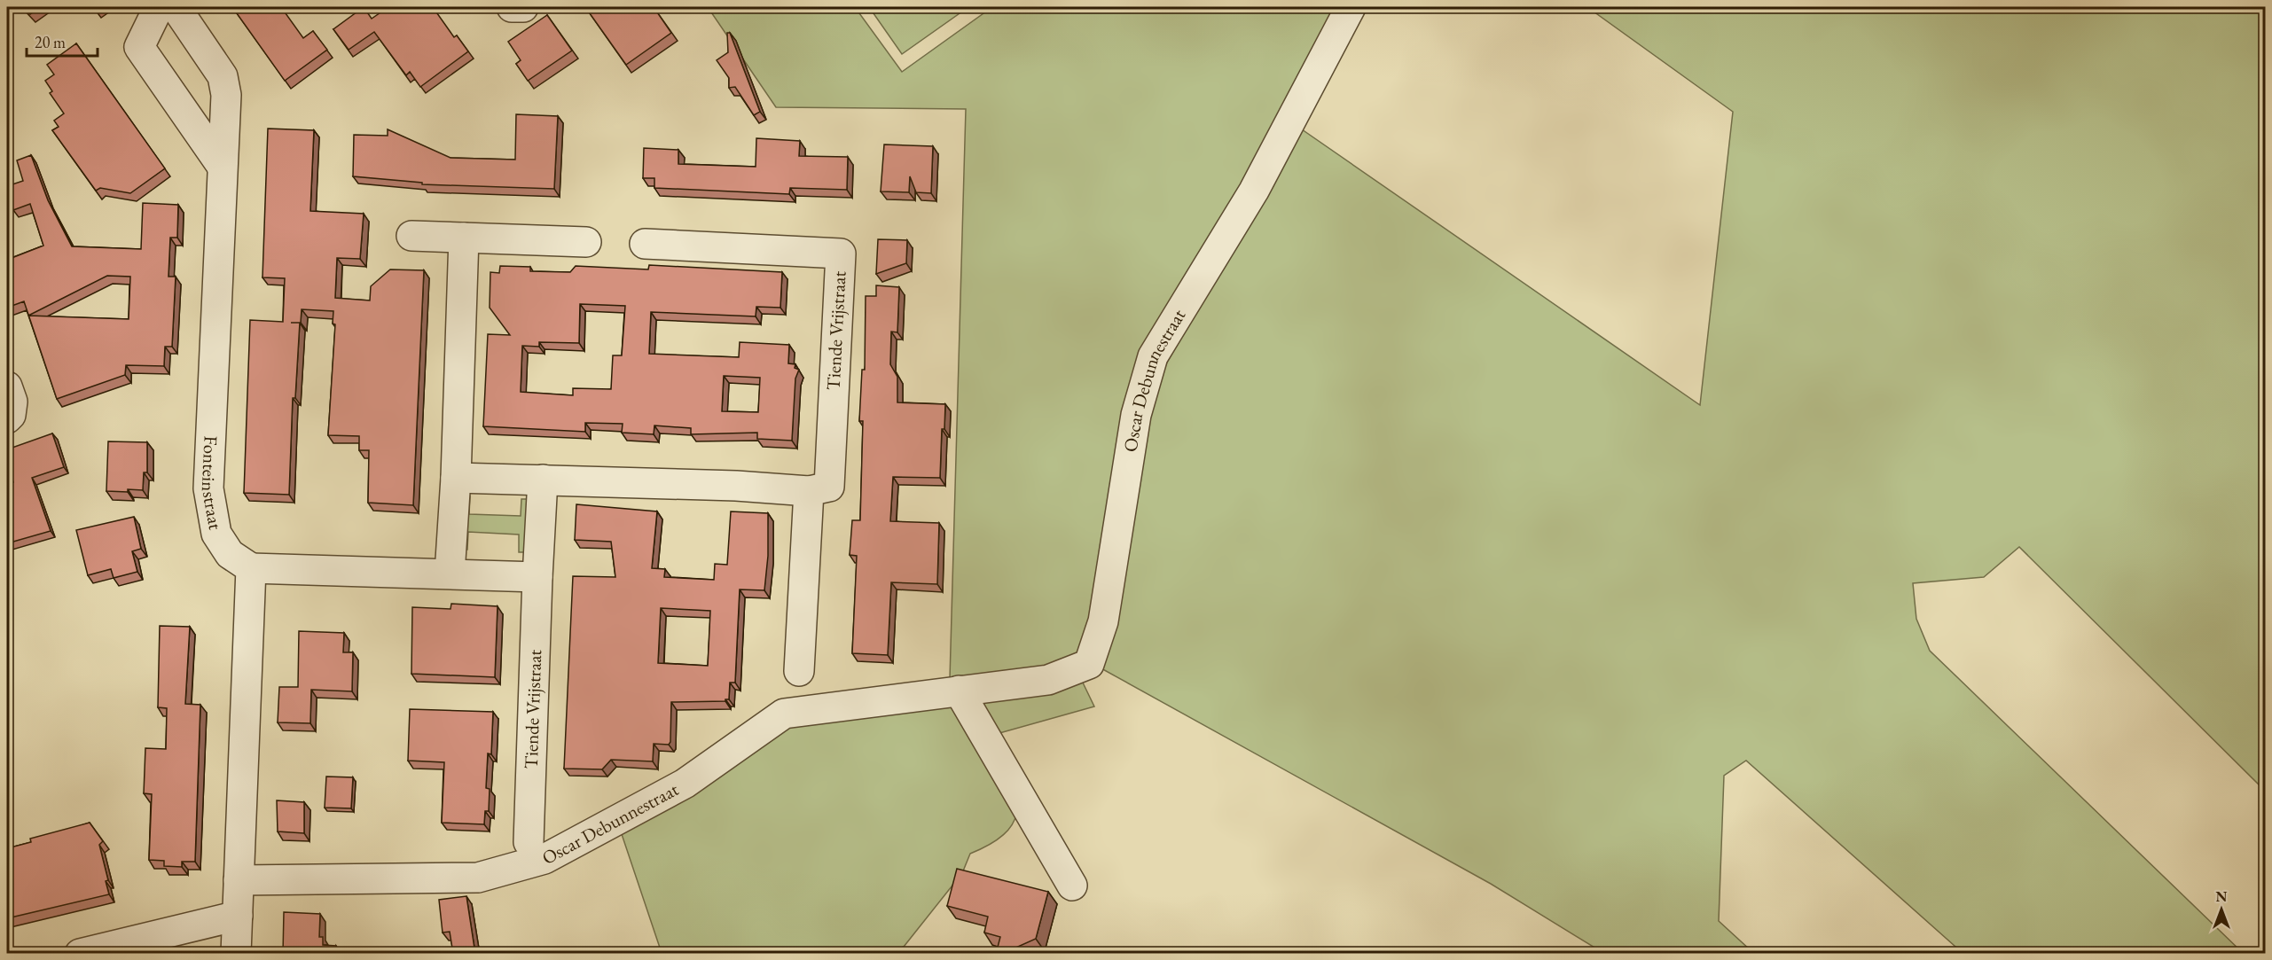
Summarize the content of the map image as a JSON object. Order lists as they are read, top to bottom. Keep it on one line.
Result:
{"streets":{"street":["Tiende Vrijstraat","Oscar Debunnestraat","Fonteinstraat"]},"scale_bar":"20 m","north":"top"}
